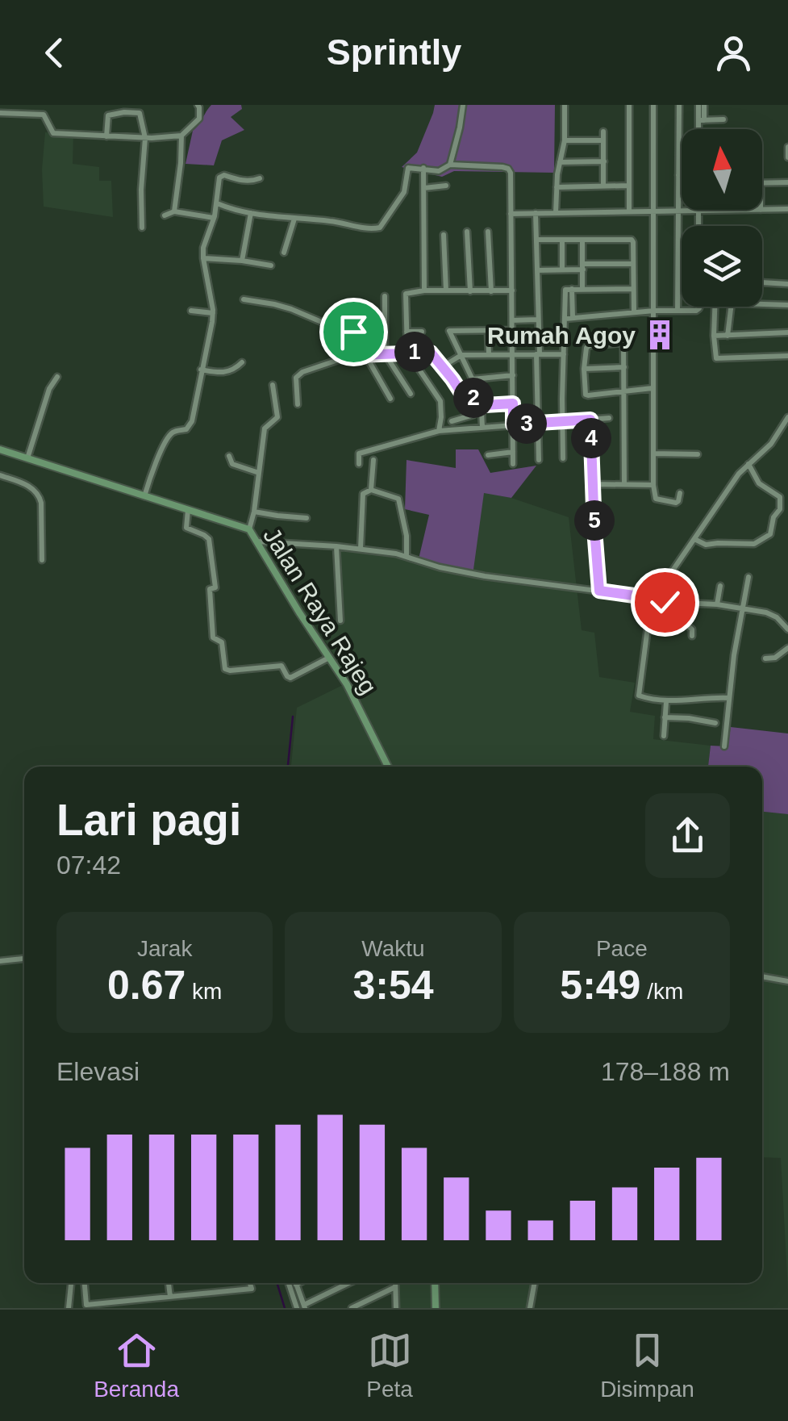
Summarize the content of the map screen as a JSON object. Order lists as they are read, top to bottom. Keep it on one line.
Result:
{"streets":{"main road":["Jalan Raya Rajeg"]},"places":{"building":["Rumah Agoy"]},"north":"top","page":{"header":"Sprintly","pins":["1","2","3","4","5"],"heading":["Lari pagi","07:42"],"stats":[["Jarak","0.67 km"],["Waktu","3:54"],["Pace","5:49 /km"]],"chart":["Elevasi","178–188 m"],"tabs":["Beranda","Peta","Disimpan"]}}
